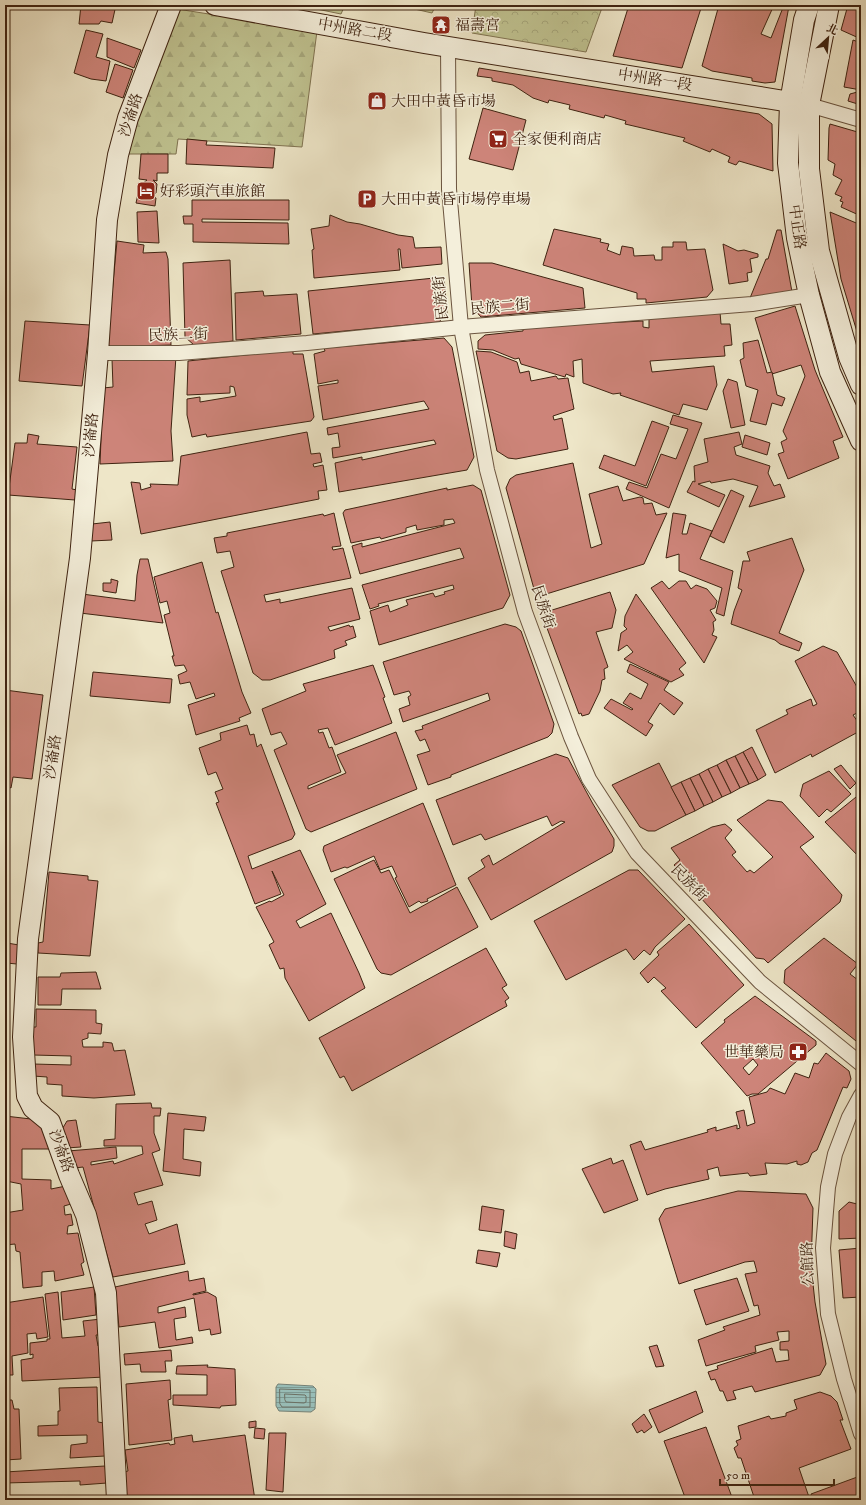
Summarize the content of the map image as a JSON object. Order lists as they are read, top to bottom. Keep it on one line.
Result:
{"streets":{"street":["中州路二段","中州路一段","沙崙路","中正路","民族街","民族二街","公館路"]},"crossings":[["中州路二段","中州路一段"],["中州路二段","民族街"],["中州路一段","中正路"],["中州路一段","民族街"],["沙崙路","民族二街"],["中正路","民族二街"],["民族街","民族二街"]],"places":{"temple":["福壽宮"],"shop":["大田中黃昏市場"],"supermarket":["全家便利商店"],"hotel":["好彩頭汽車旅館"],"parking":["大田中黃昏市場停車場"],"pharmacy":["世華藥局"]},"scale_bar":"50 m","north":"top right"}
